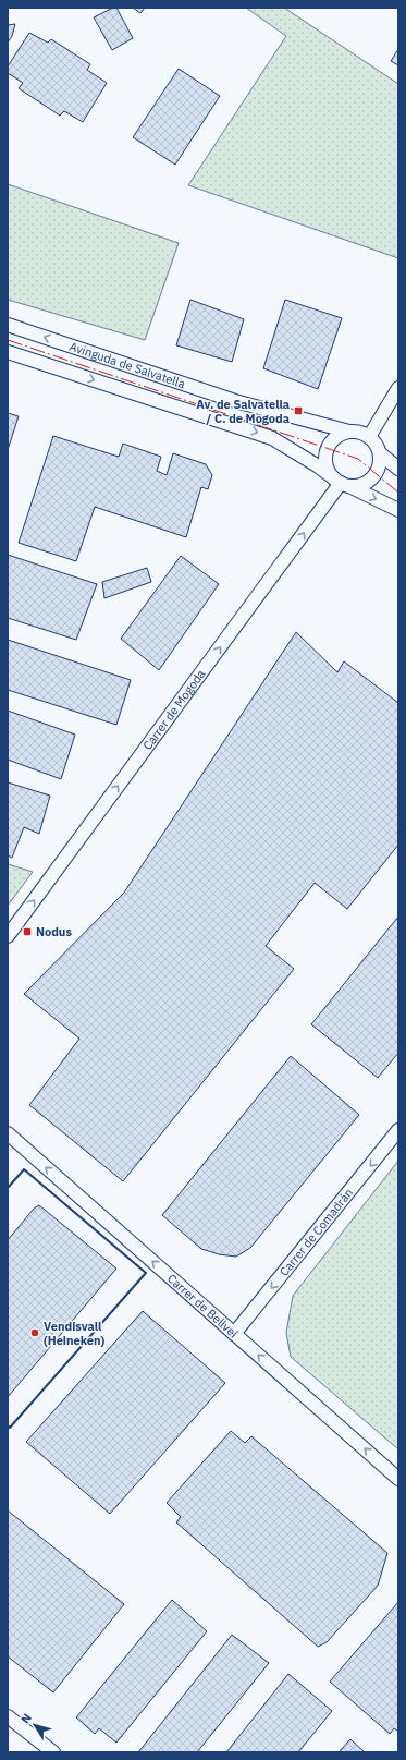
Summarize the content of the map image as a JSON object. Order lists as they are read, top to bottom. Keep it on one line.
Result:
{"streets":{"street":["Avinguda de Salvatella","Carrer de Mogoda","Carrer de Comadrán","Carrer de Bellveí"]},"crossings":[["Avinguda de Salvatella","Carrer de Mogoda"],["Carrer de Comadrán","Carrer de Bellveí"]],"one_way":["Carrer de Mogoda","Carrer de Comadrán","Carrer de Bellveí"],"places":{"transit":["Av. de Salvatella / C. de Mogoda","Nodus"],"other":["Vendisvall (Heineken)"]},"north":"top left"}
